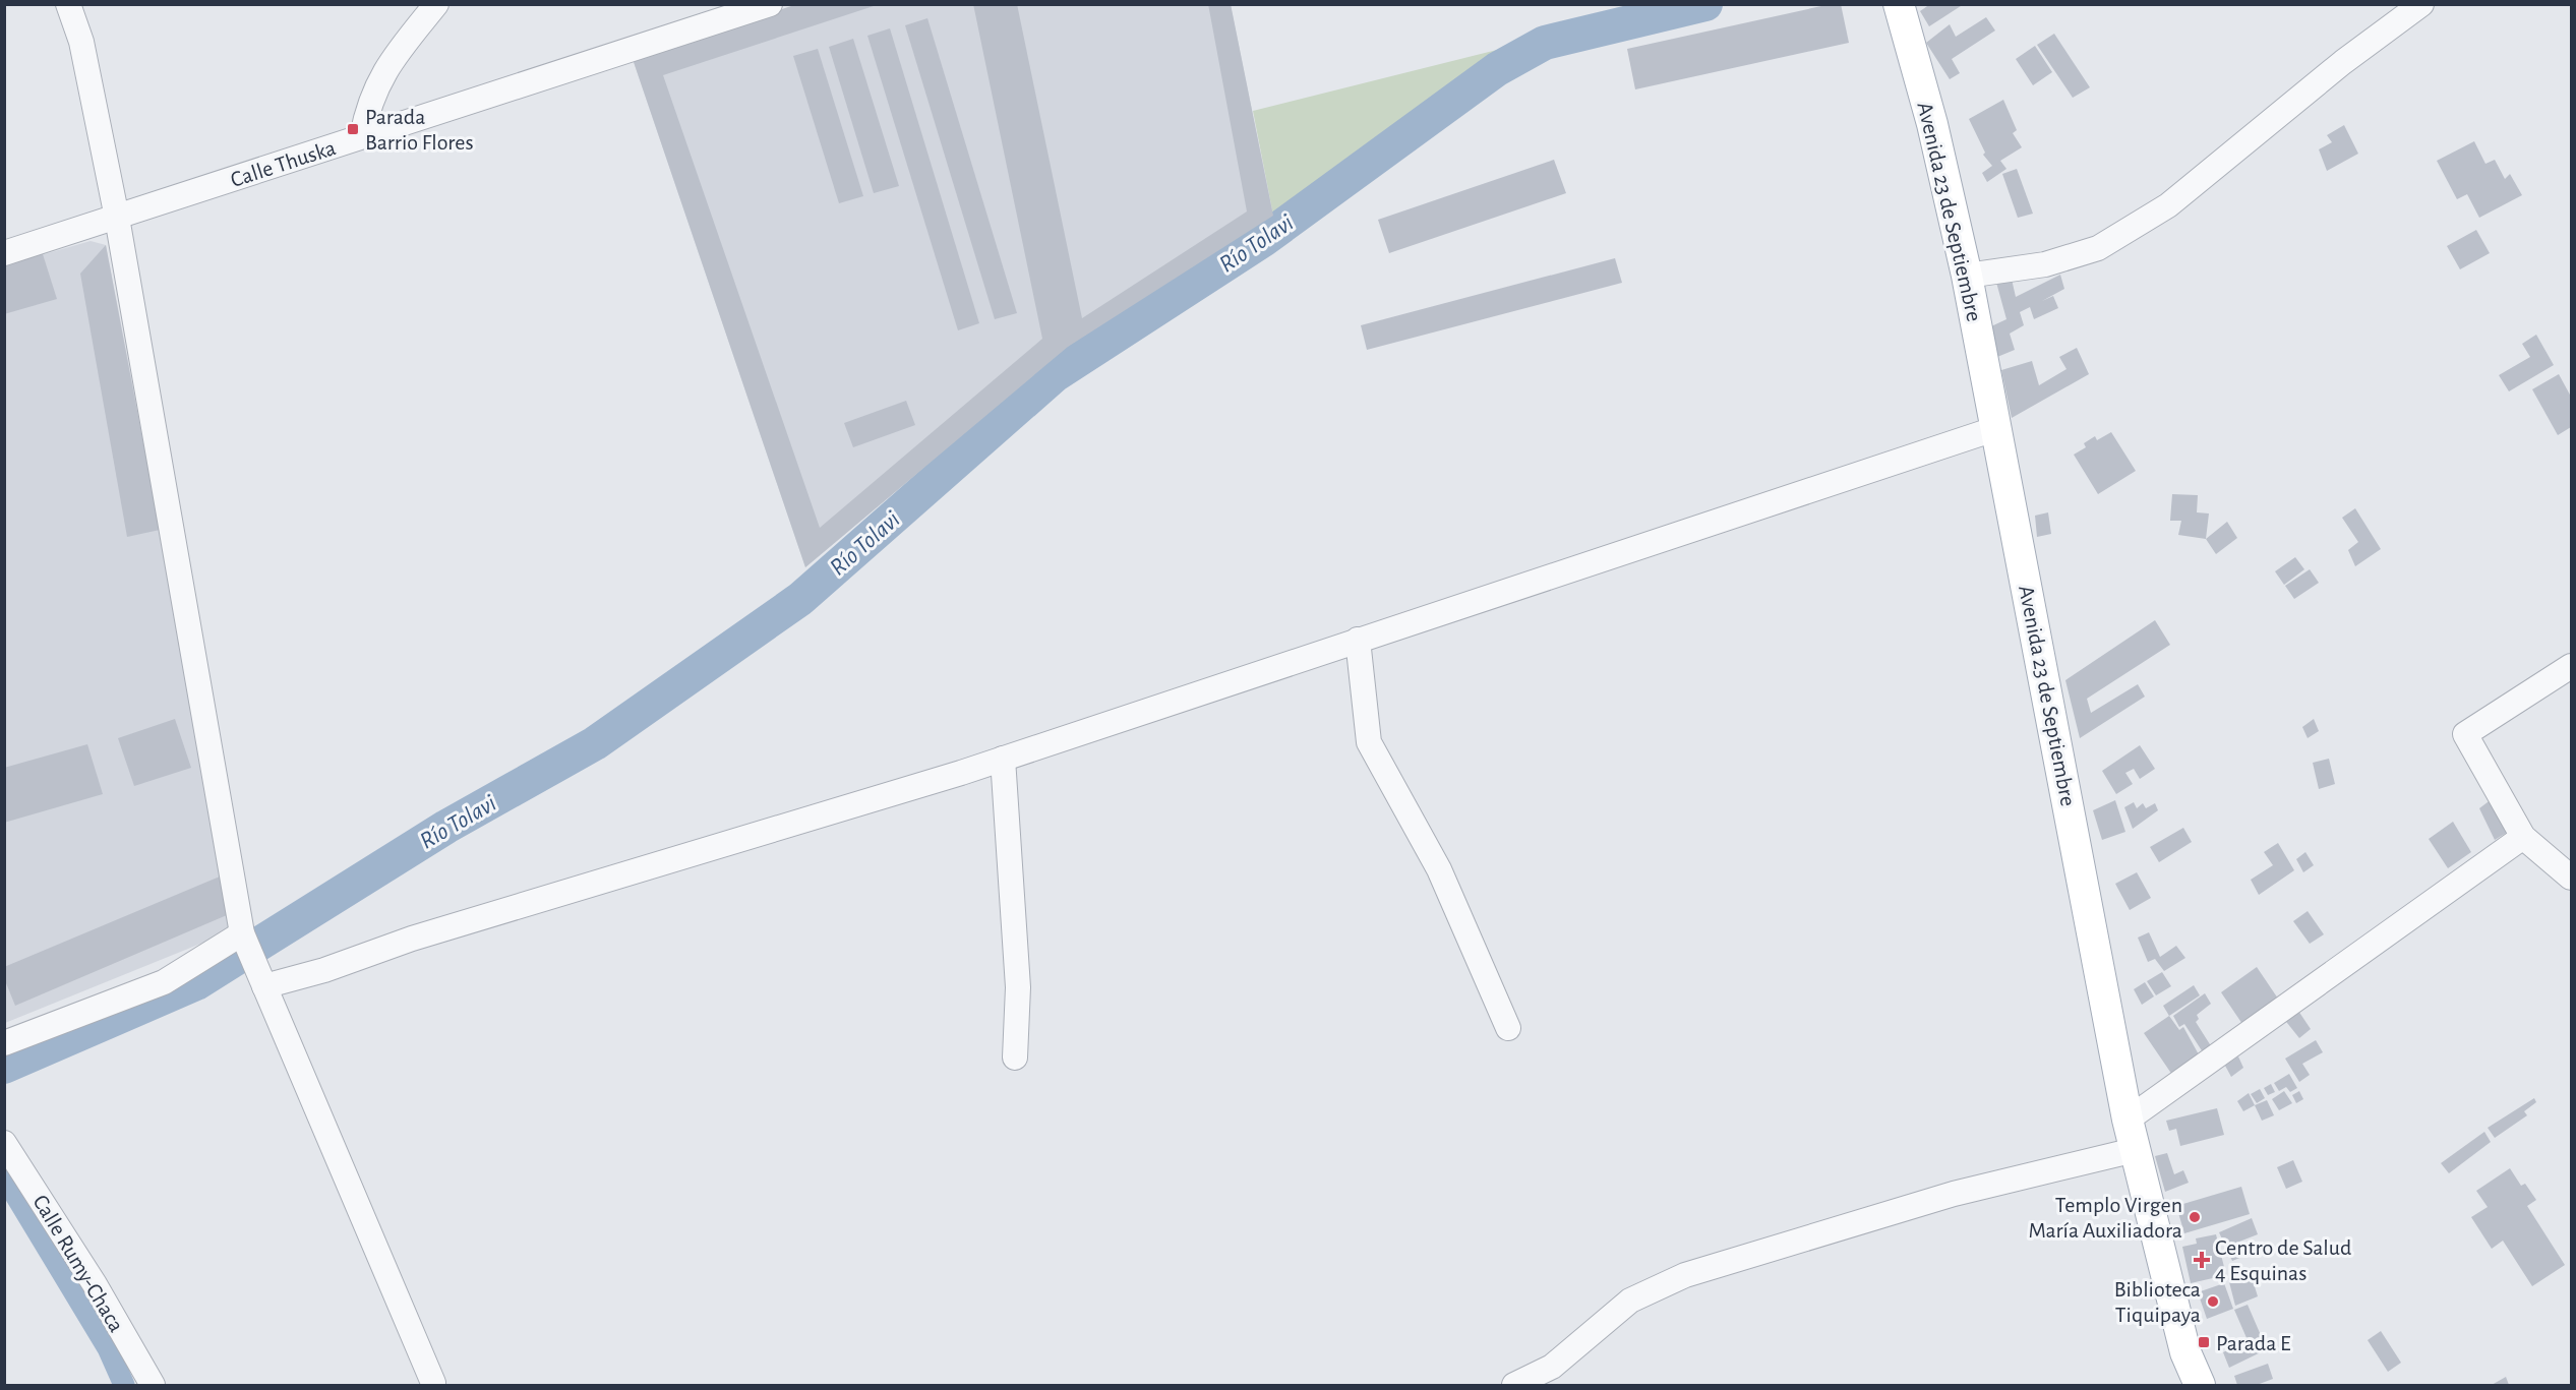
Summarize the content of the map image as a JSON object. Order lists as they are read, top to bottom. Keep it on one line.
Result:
{"streets":{"main road":["Avenida 23 de Septiembre"],"street":["Calle Thuska","Calle Rumy-Chaca"]},"water":["Río Tolavi"],"places":{"transit":["Parada Barrio Flores","Parada E"],"other":["Templo Virgen María Auxiliadora","Biblioteca Tiquipaya"],"health":["Centro de Salud 4 Esquinas"]}}
